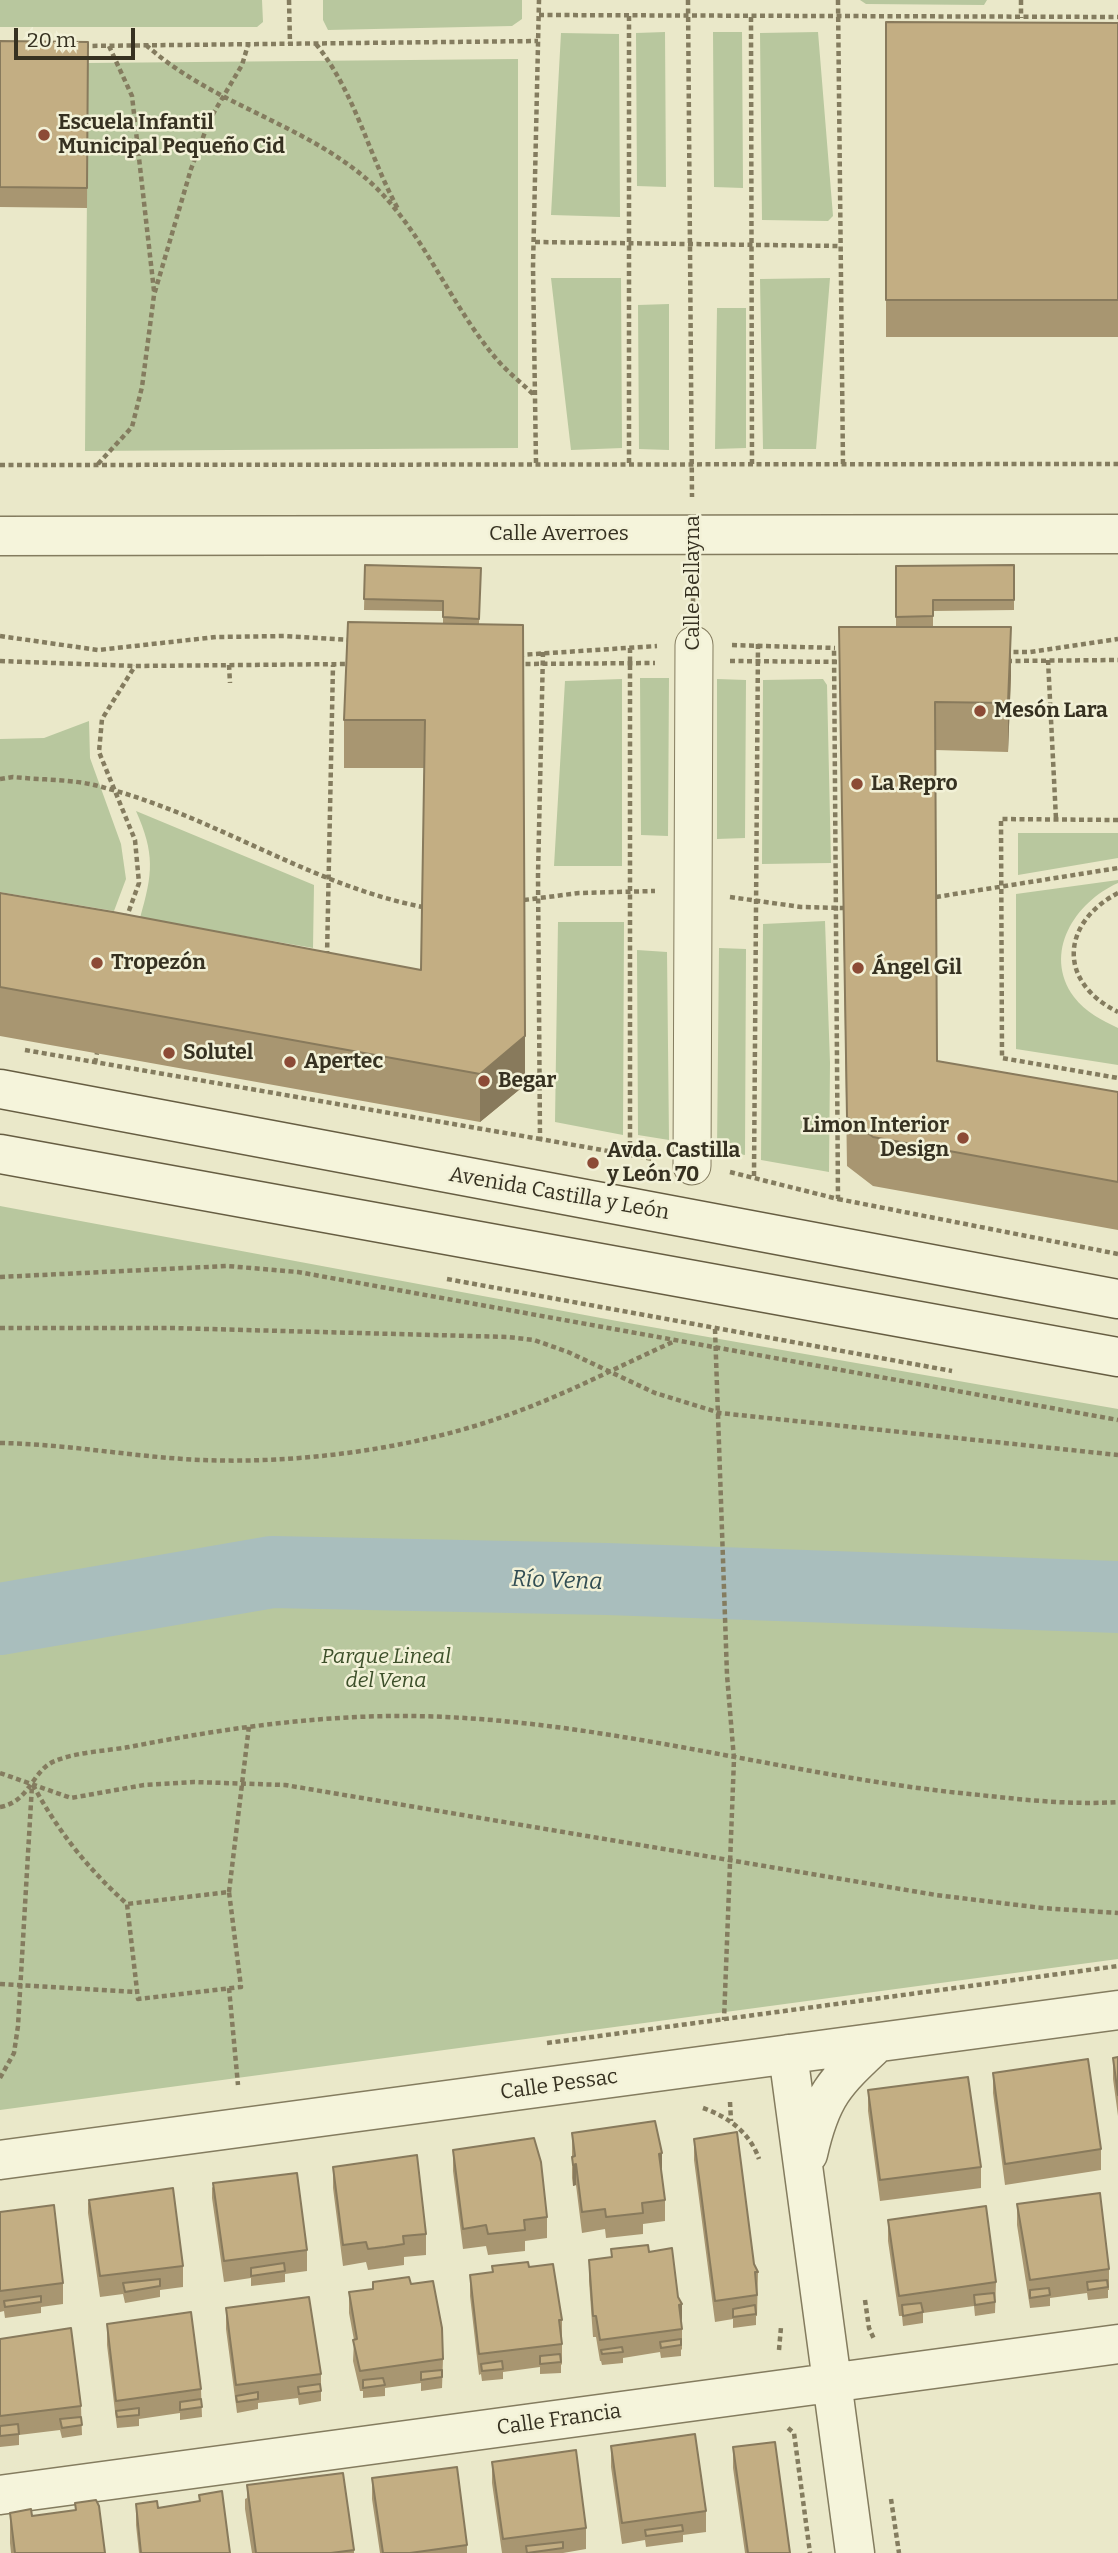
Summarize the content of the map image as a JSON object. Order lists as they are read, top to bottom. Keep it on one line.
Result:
{"streets":{"street":["Calle Averroes","Calle Bellayna","Avenida Castilla y León","Calle Pessac","Calle Francia"]},"crossings":[["Calle Averroes","Calle Bellayna"]],"water":["Río Vena"],"parks":["Parque Lineal del Vena"],"places":["Escuela Infantil Municipal Pequeño Cid","Mesón Lara","La Repro","Tropezón","Ángel Gil","Solutel","Apertec","Begar","Limon Interior Design","Avda. Castilla y León 70"],"scale_bar":"20 m"}
